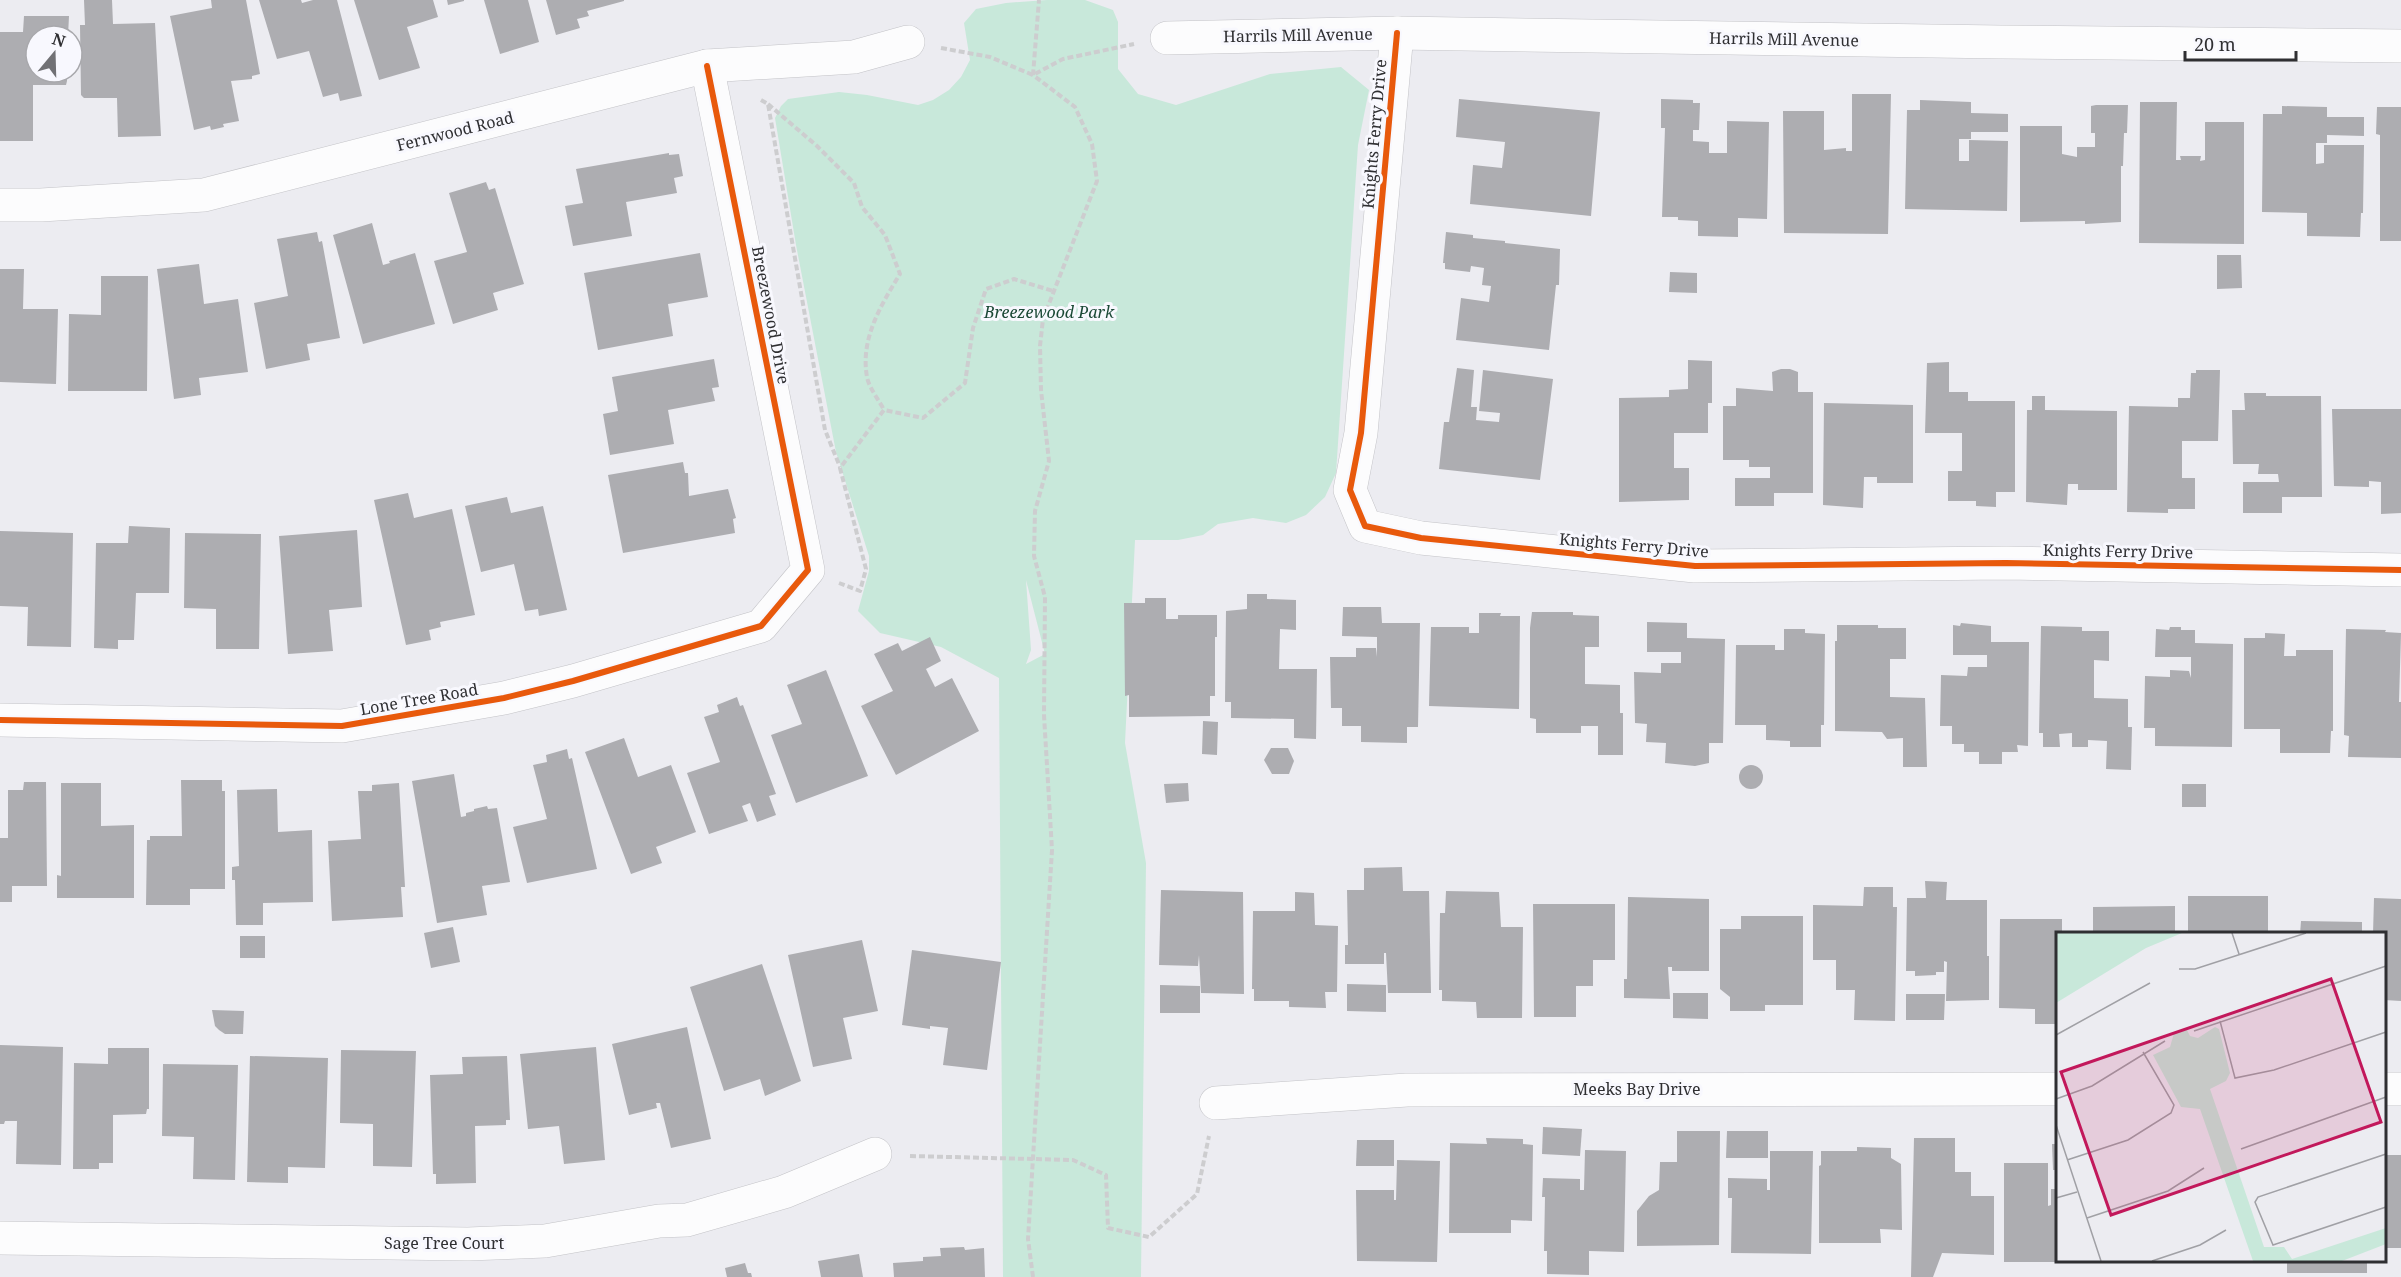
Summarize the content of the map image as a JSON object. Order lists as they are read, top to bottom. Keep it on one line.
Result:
{"streets":{"street":["Harrils Mill Avenue","Fernwood Road","Knights Ferry Drive","Breezewood Drive","Lone Tree Road","Meeks Bay Drive","Sage Tree Court"]},"crossings":[["Harrils Mill Avenue","Knights Ferry Drive"],["Fernwood Road","Breezewood Drive"],["Breezewood Drive","Lone Tree Road"]],"parks":["Breezewood Park"],"scale_bar":"20 m","north":"top"}
